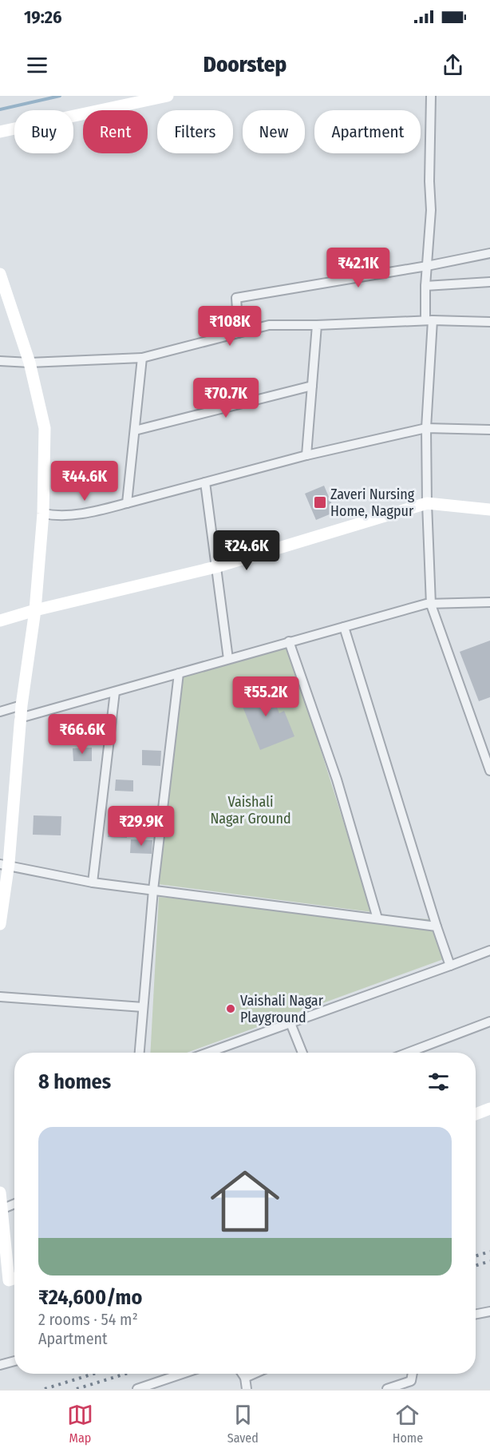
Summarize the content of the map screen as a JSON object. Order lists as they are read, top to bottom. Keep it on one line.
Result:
{"parks":["Vaishali Nagar Ground"],"places":{"transit":["Zaveri Nursing Home, Nagpur"],"other":["Vaishali Nagar Playground"]},"page":{"status":"19:26","header":"Doorstep","chip":["Buy","Rent","Filters","New","Apartment"],"price":["₹42.1K","₹108K","₹70.7K","₹44.6K","₹24.6K","₹55.2K","₹66.6K","₹29.9K"],"heading":"8 homes","list":[{"name":"₹24,600/mo","note":"2 rooms · 54 m² · Apartment"}],"tabs":["Map","Saved","Home"]}}
